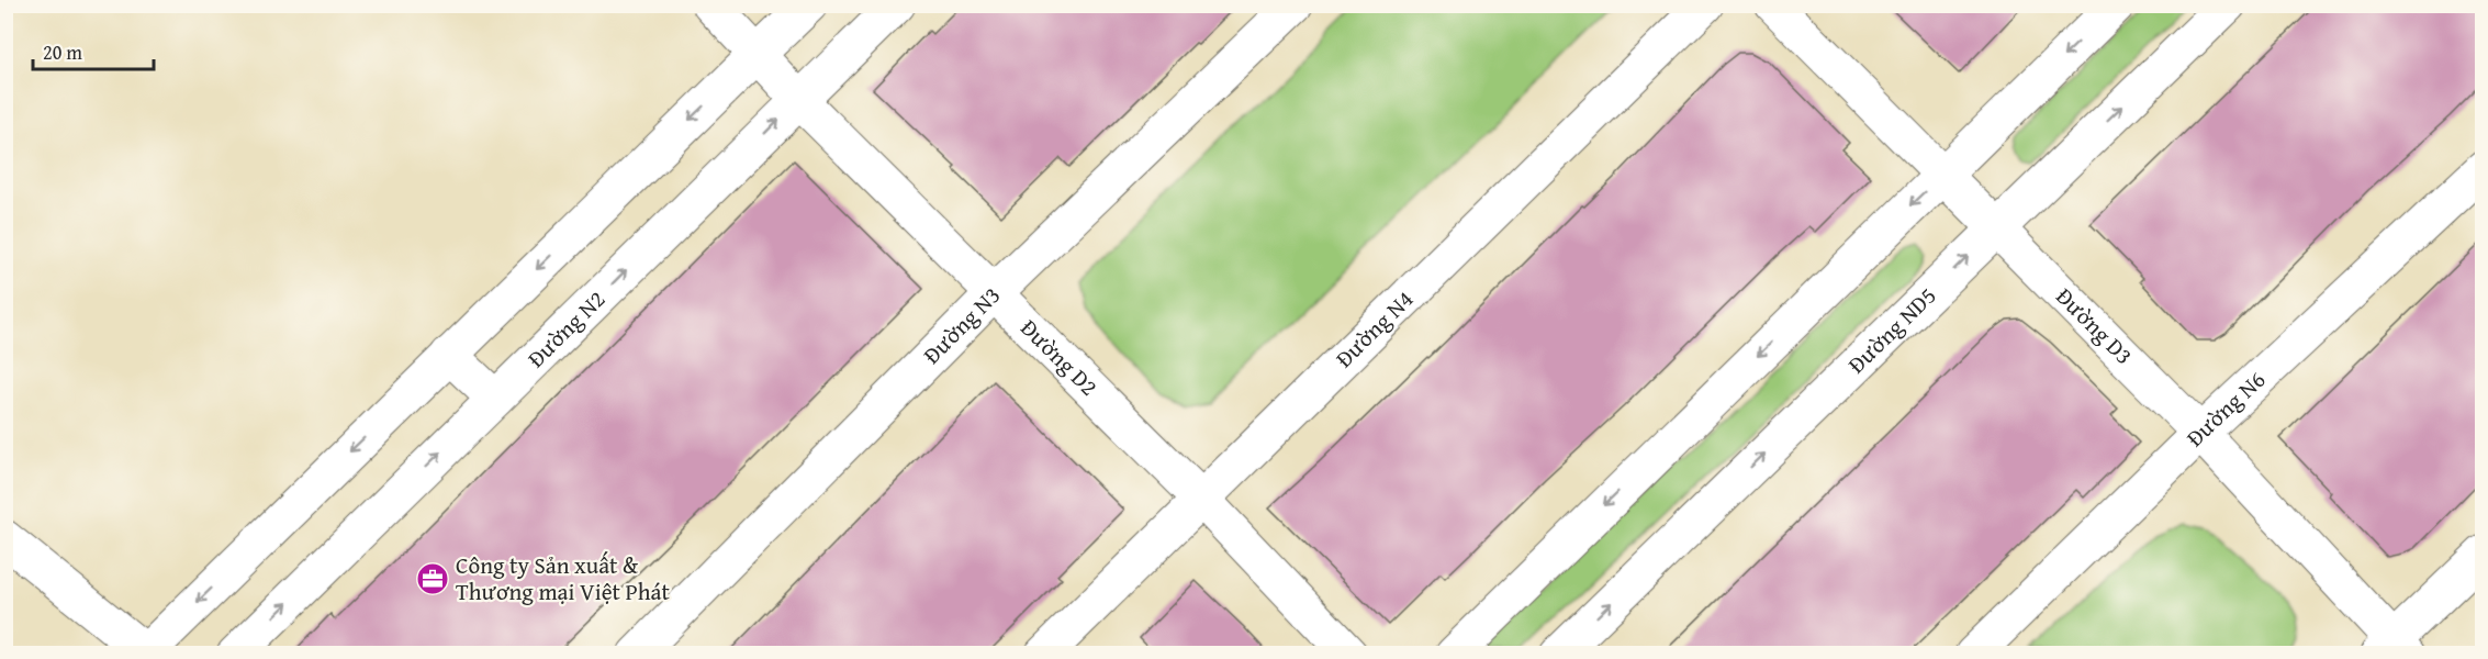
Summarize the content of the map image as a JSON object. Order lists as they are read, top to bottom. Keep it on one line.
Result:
{"streets":{"street":["Đường N3","Đường D3","Đường N2","Đường N4","Đường ND5","Đường D2","Đường N6"]},"crossings":[["Đường N3","Đường D2"],["Đường D3","Đường ND5"],["Đường D3","Đường N6"],["Đường N2","Đường D2"],["Đường N4","Đường D2"]],"places":{"office":["Công ty Sản xuất & Thương mại Việt Phát"]},"scale_bar":"20 m"}
